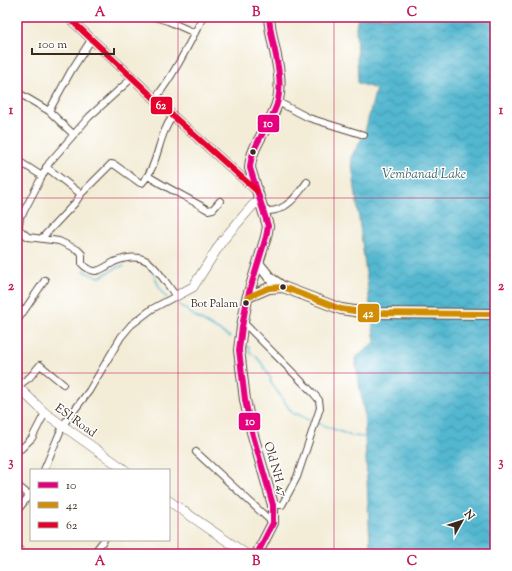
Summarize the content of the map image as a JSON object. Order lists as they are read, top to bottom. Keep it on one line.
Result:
{"streets":{"main road":["ESI Road","Old NH 47"]},"water":["Vembanad Lake"],"places":["Bot Palam"],"lines":["transit line 10","transit line 62","transit line 42"],"legend":["10","42","62"],"scale_bar":"100 m","north":"top right","grid":{"columns":["A","B","C"],"rows":["1","2","3"]}}
